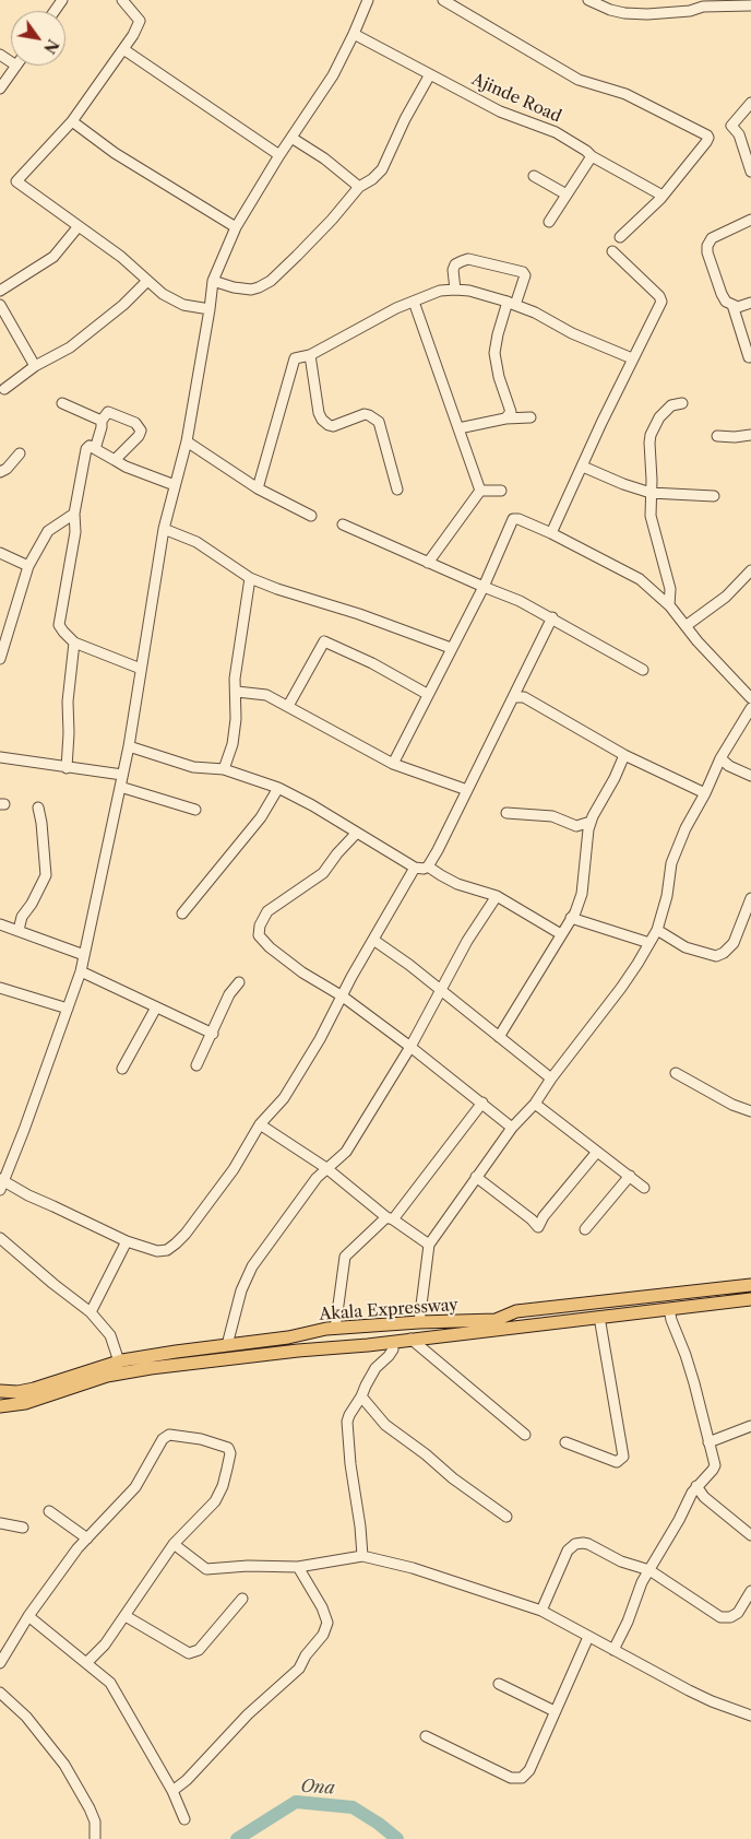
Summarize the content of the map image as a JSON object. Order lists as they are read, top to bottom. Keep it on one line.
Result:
{"streets":{"main road":["Akala Expressway"],"street":["Ajinde Road"]},"water":["Ona"],"north":"bottom right"}
